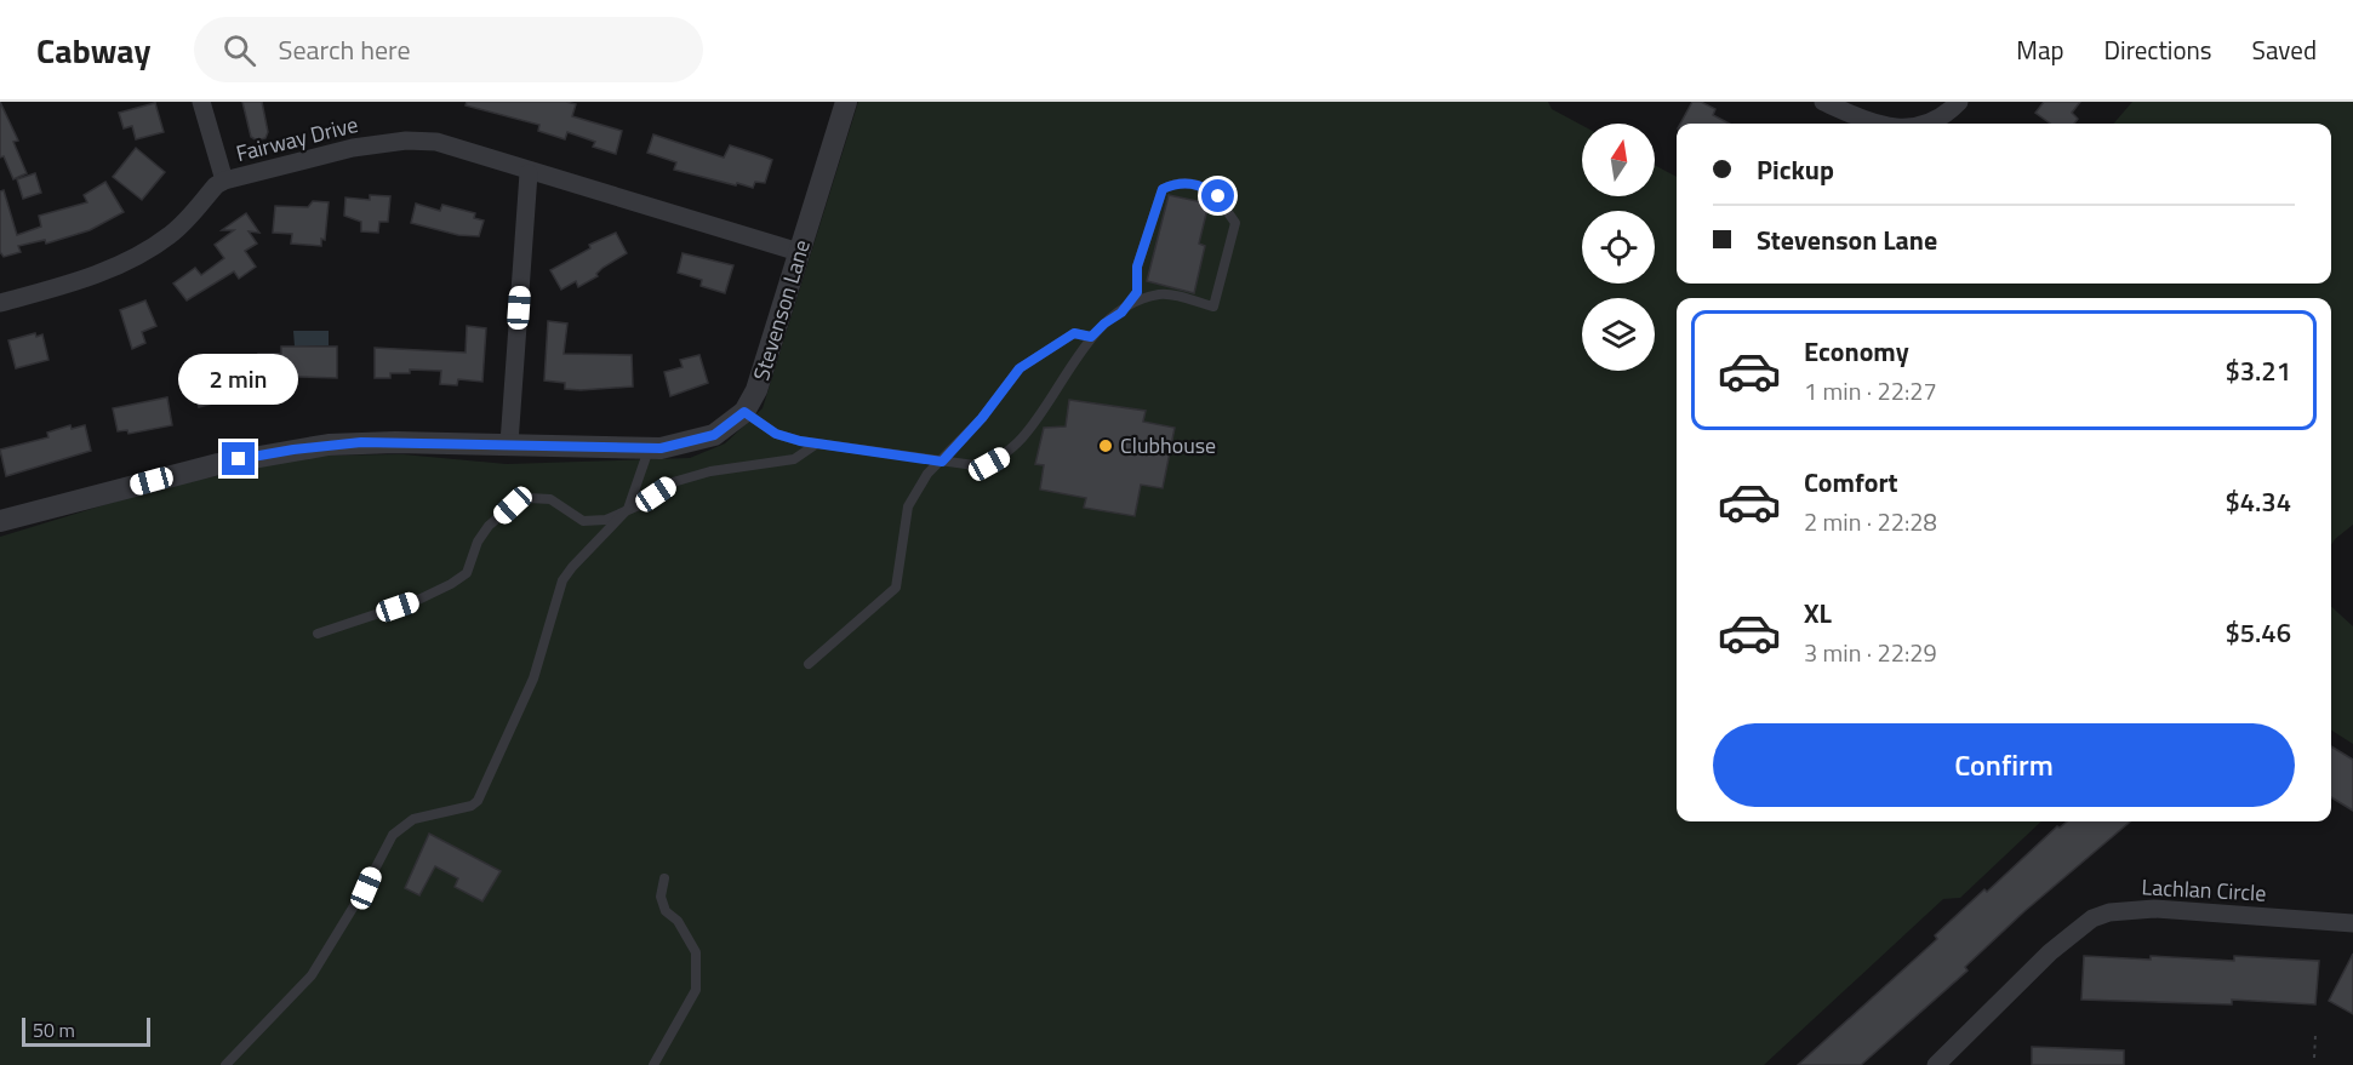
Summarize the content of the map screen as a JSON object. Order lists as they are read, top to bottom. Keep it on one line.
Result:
{"streets":{"street":["Fairway Drive","Stevenson Lane","Lachlan Circle"]},"crossings":[["Fairway Drive","Stevenson Lane"]],"places":["Clubhouse"],"scale_bar":"50 m","north":"top","page":{"header":"Cabway","search":"Search here","nav":["Map","Directions","Saved"],"banner":["Pickup","Stevenson Lane"],"list":[{"name":"Economy","note":"1 min · 22:27","value":"$3.21"},{"name":"Comfort","note":"2 min · 22:28","value":"$4.34"},{"name":"XL","note":"3 min · 22:29","value":"$5.46"}],"bubble":"2 min","buttons":"Confirm","scale":"50 m"}}
